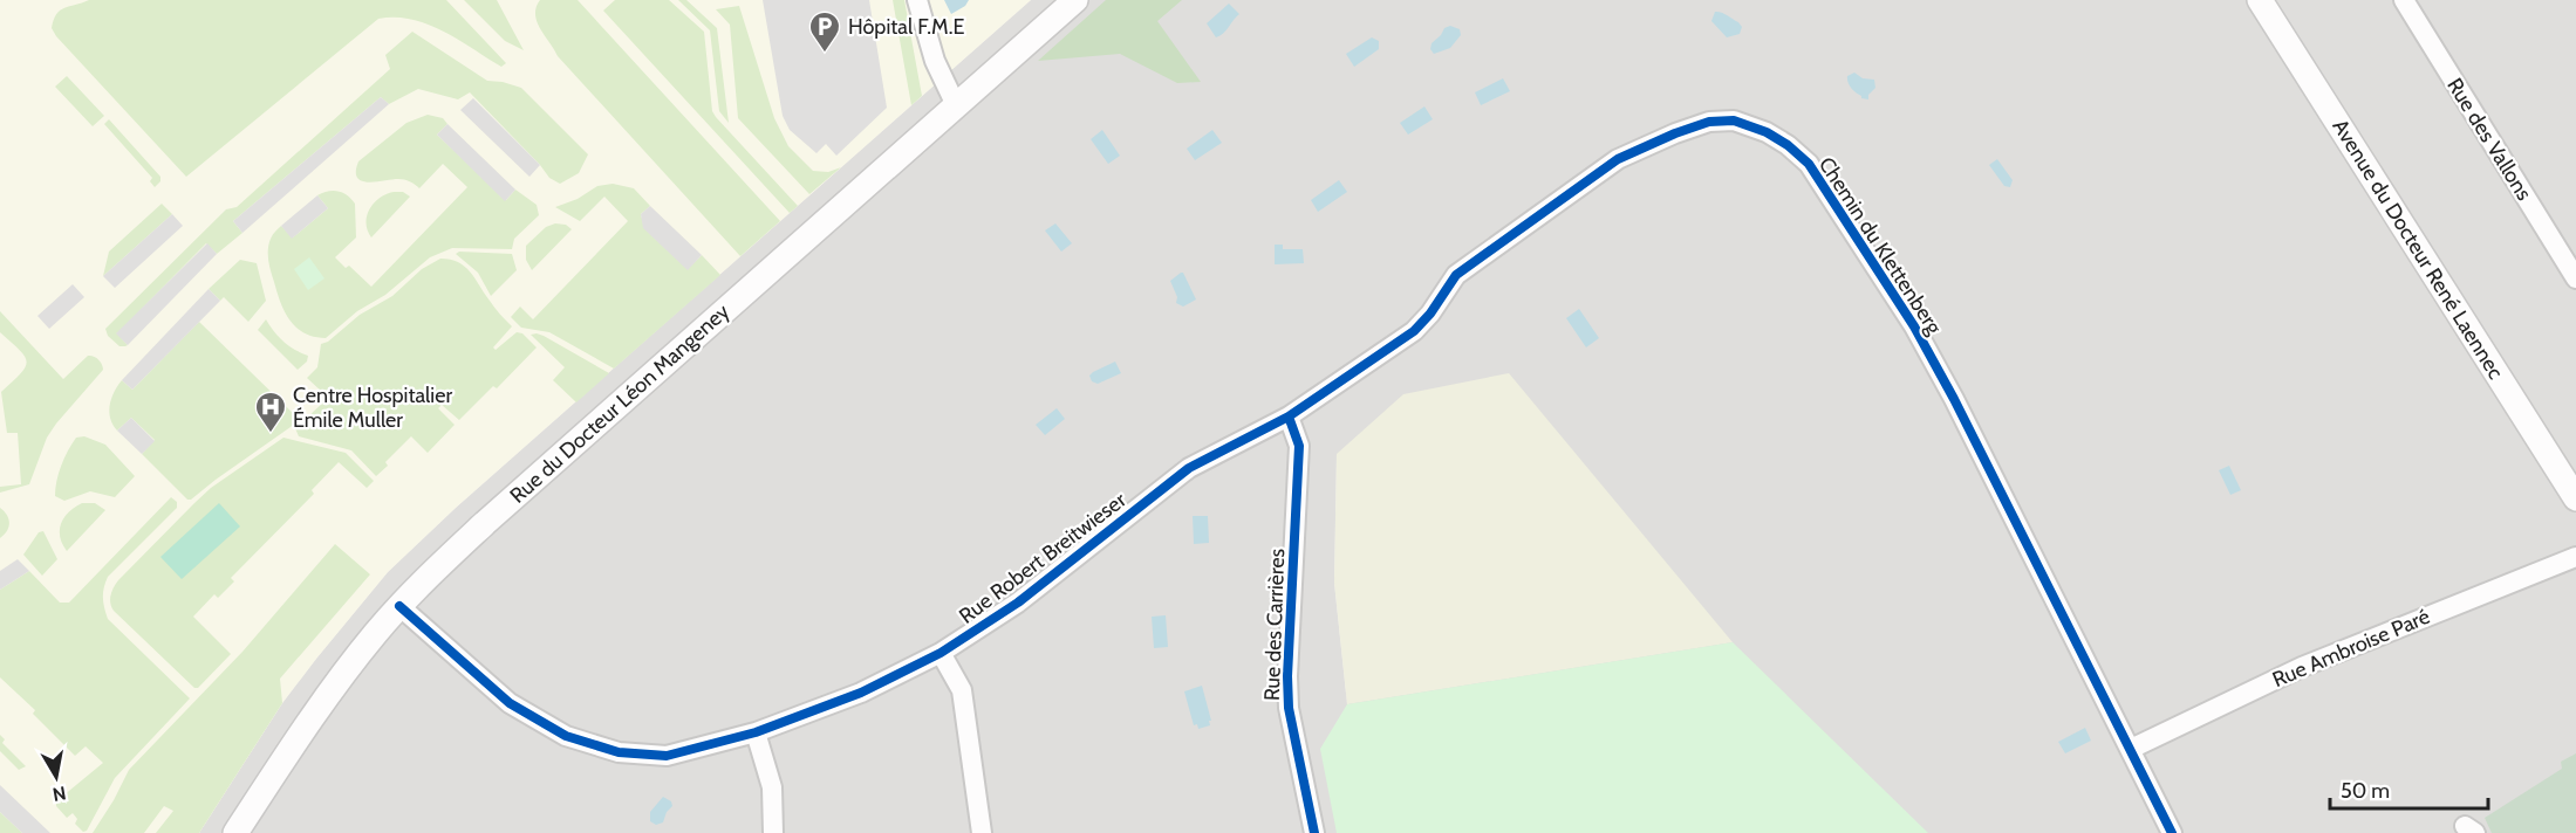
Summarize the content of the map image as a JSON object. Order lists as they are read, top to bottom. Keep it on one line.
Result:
{"streets":{"street":["Rue des Vallons","Chemin du Klettenberg","Avenue du Docteur René Laennec","Rue du Docteur Léon Mangeney","Rue Robert Breitwieser","Rue des Carrières","Rue Ambroise Paré"]},"crossings":[["Chemin du Klettenberg","Rue Robert Breitwieser"],["Chemin du Klettenberg","Rue des Carrières"],["Chemin du Klettenberg","Rue Ambroise Paré"],["Rue du Docteur Léon Mangeney","Rue Robert Breitwieser"],["Rue Robert Breitwieser","Rue des Carrières"]],"places":{"parking":["Hôpital F.M.E"],"hospital":["Centre Hospitalier Émile Muller"]},"scale_bar":"50 m","north":"bottom"}
